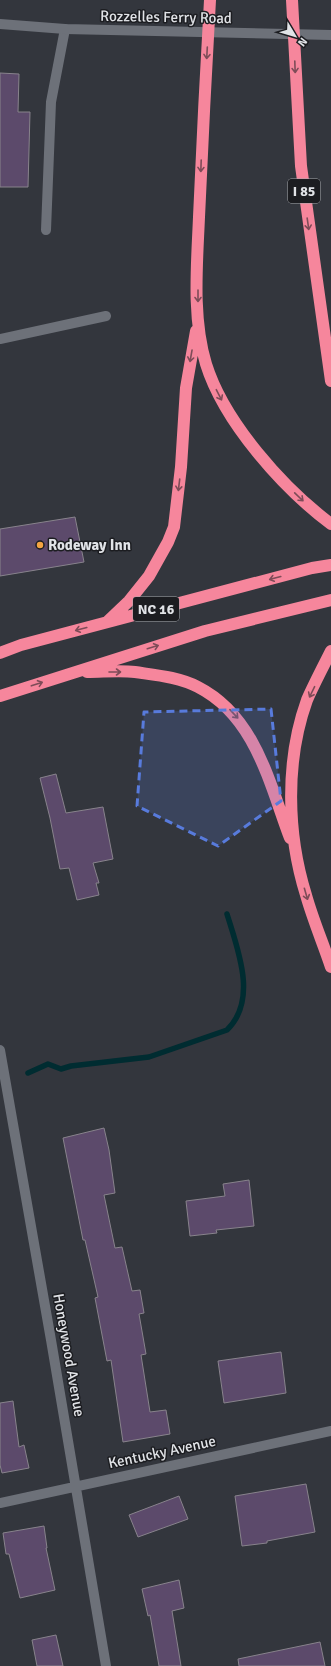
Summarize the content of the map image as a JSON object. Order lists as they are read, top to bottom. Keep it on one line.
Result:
{"streets":{"highway":["I 85","NC 16"],"street":["Rozzelles Ferry Road","Honeywood Avenue","Kentucky Avenue"]},"crossings":[["Honeywood Avenue","Kentucky Avenue"]],"places":["Rodeway Inn"],"north":"bottom right"}
